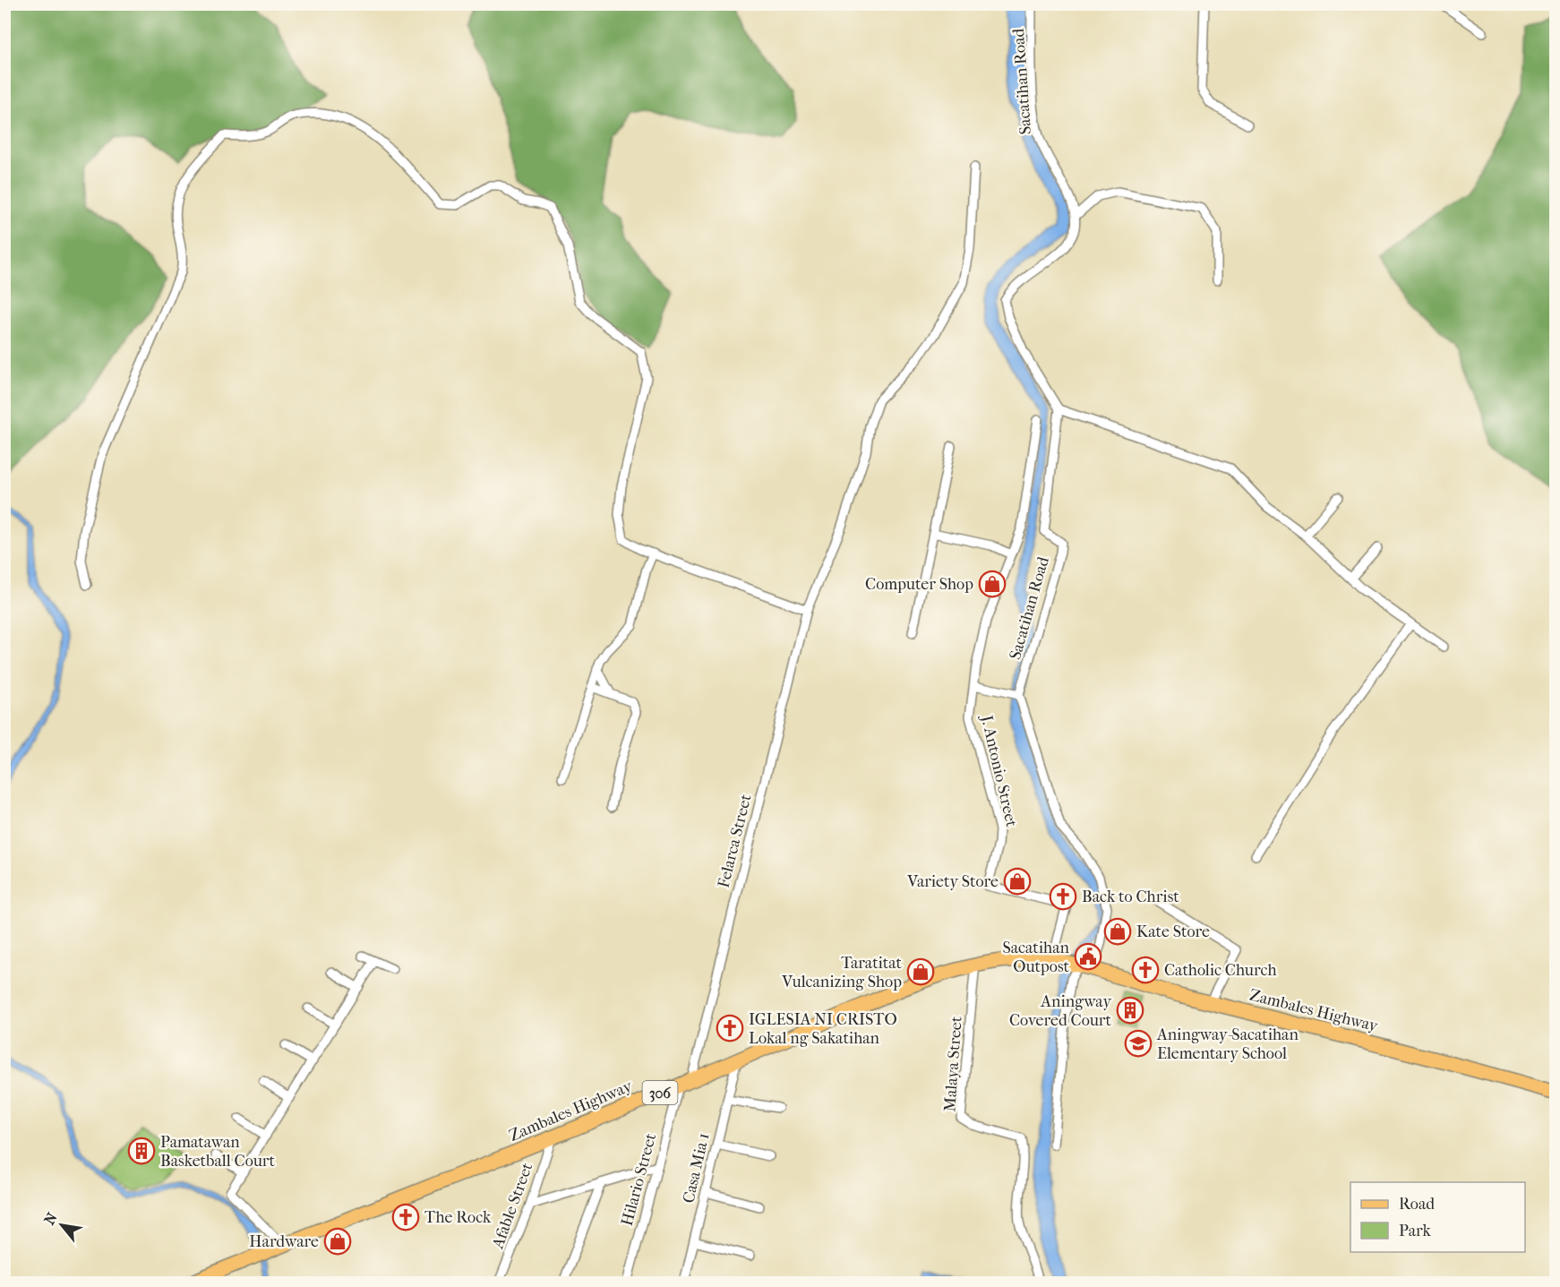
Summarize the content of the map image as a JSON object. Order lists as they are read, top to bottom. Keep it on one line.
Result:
{"streets":{"main road":["Zambales Highway","306"],"street":["Sacatihan Road","J. Antonio Street","Felarca Street","Malaya Street","Casa Mia 1","Hilario Street","Afable Street"]},"crossings":[["J. Antonio Street","Zambales Highway"],["Felarca Street","Zambales Highway"],["Felarca Street","Hilario Street"],["Zambales Highway","Malaya Street"],["Zambales Highway","Casa Mia 1"],["Zambales Highway","Hilario Street"],["Zambales Highway","Afable Street"]],"places":{"shop":["Computer Shop","Variety Store","Kate Store","Taratitat Vulcanizing Shop","Hardware"],"church":["Back to Christ","Catholic Church","IGLESIA NI CRISTO Lokal ng Sakatihan","The Rock"],"public building":["Sacatihan Outpost"],"building":["Aningway Covered Court","Pamatawan Basketball Court"],"school or university":["Aningway-Sacatihan Elementary School"]},"legend":["Road","Park"],"north":"top left"}
